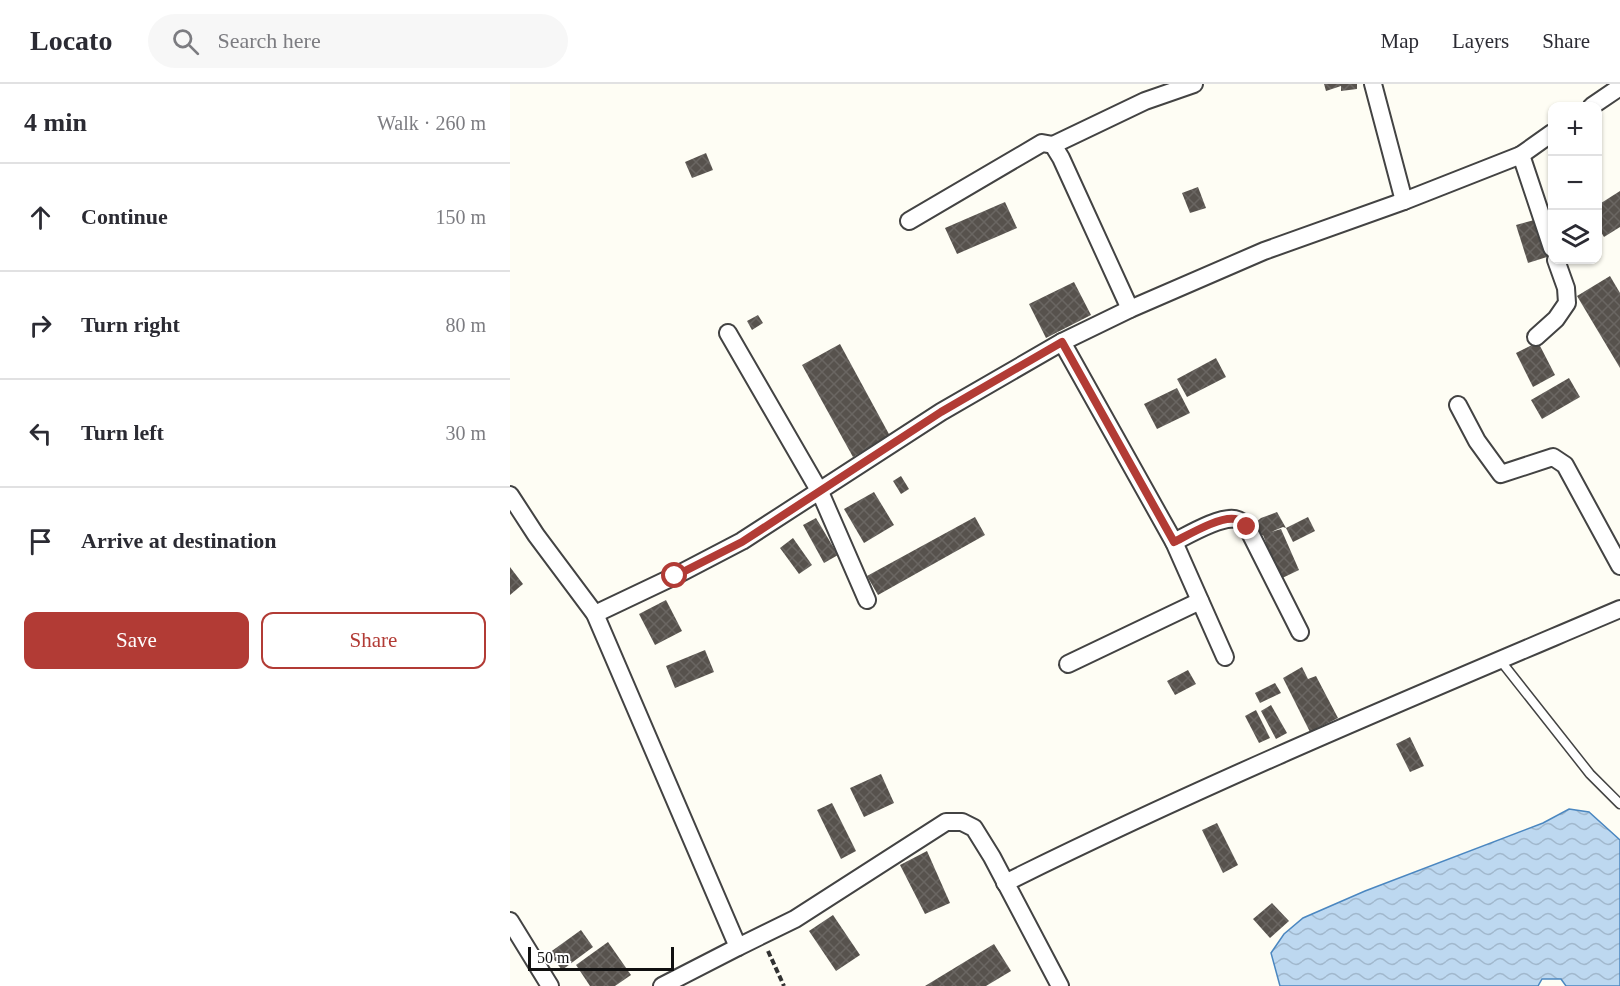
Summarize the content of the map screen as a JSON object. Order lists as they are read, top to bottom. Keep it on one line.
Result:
{"scale_bar":"50 m","page":{"header":"Locato","search":"Search here","nav":["Map","Layers","Share"],"heading":["4 min","Walk · 260 m"],"map_buttons":["+","−"],"list":[["Continue","150 m"],["Turn right","80 m"],["Turn left","30 m"],"Arrive at destination"],"buttons":["Save","Share"],"scale":"50 m"}}
